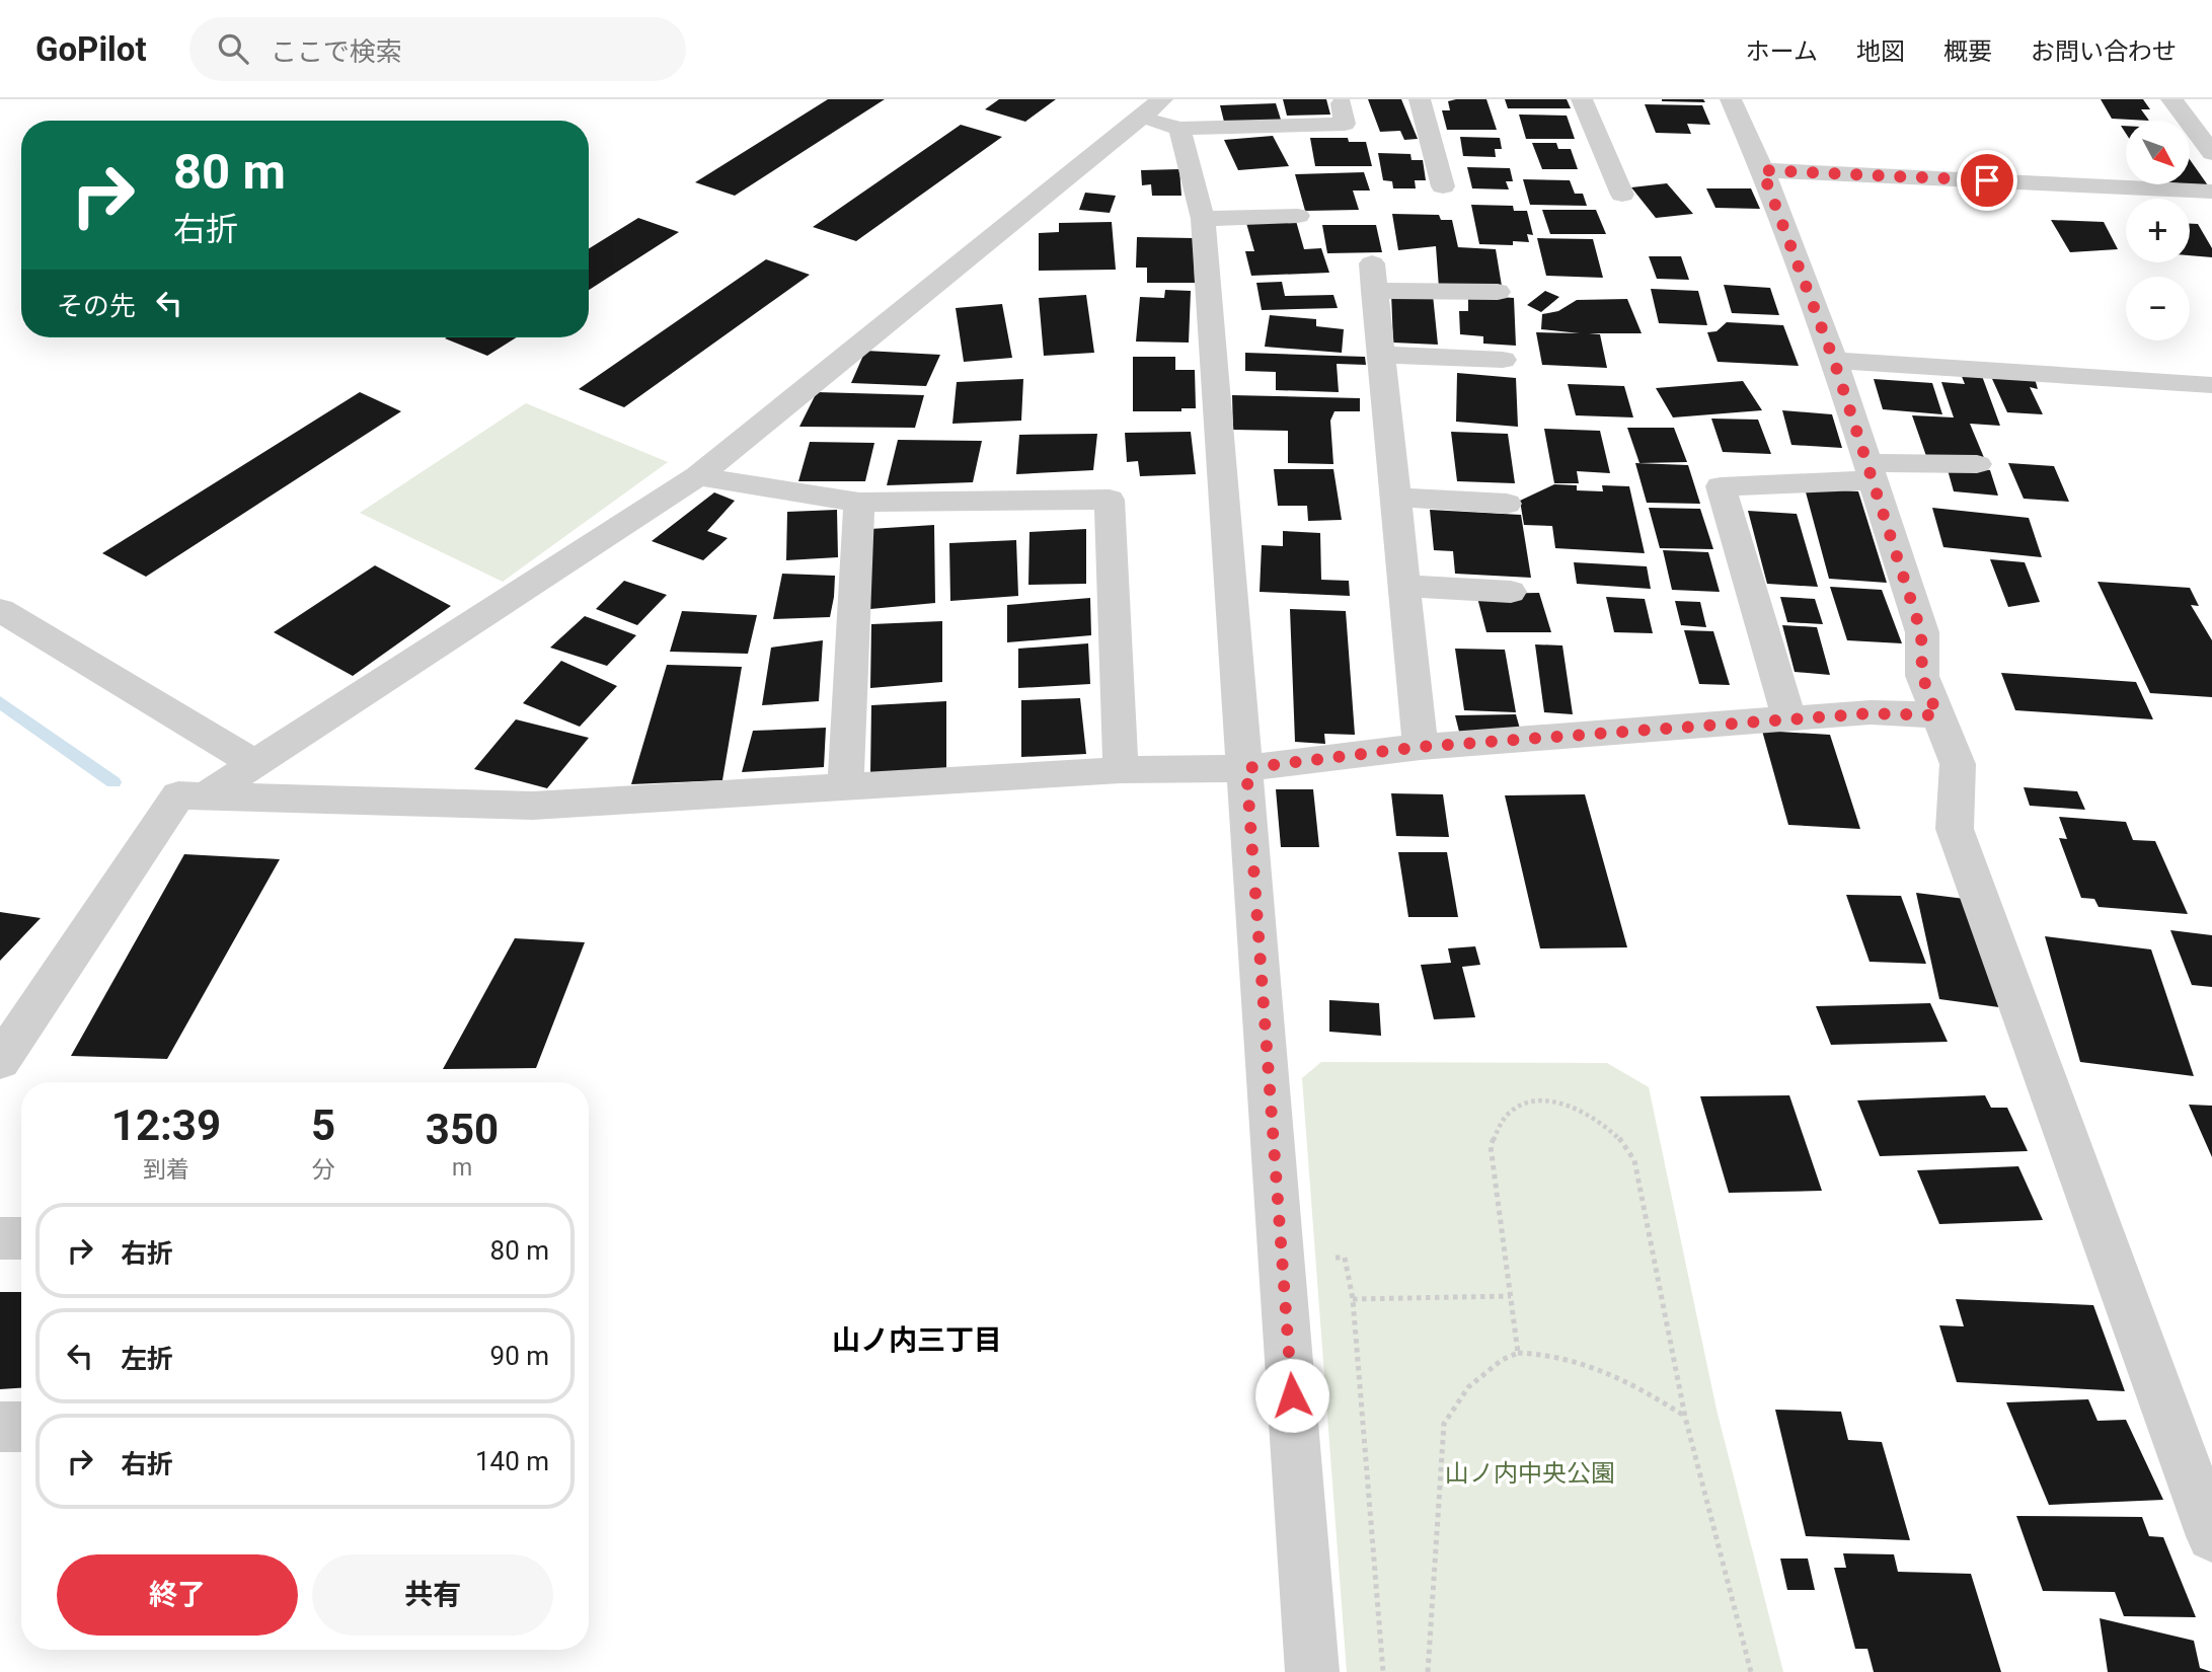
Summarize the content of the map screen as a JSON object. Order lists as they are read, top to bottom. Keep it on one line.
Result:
{"districts":["山ノ内三丁目"],"parks":["山ノ内中央公園"],"north":"bottom right","page":{"header":"GoPilot","search":"ここで検索","nav":["ホーム","地図","概要","お問い合わせ"],"map_buttons":["+","−"],"turn":["80 m","右折"],"then":"その先","eta":["12:39","到着","5","分","350","m"],"list":[{"name":"右折","value":"80 m"},{"name":"左折","value":"90 m"},{"name":"右折","value":"140 m"}],"buttons":["終了","共有"]}}
